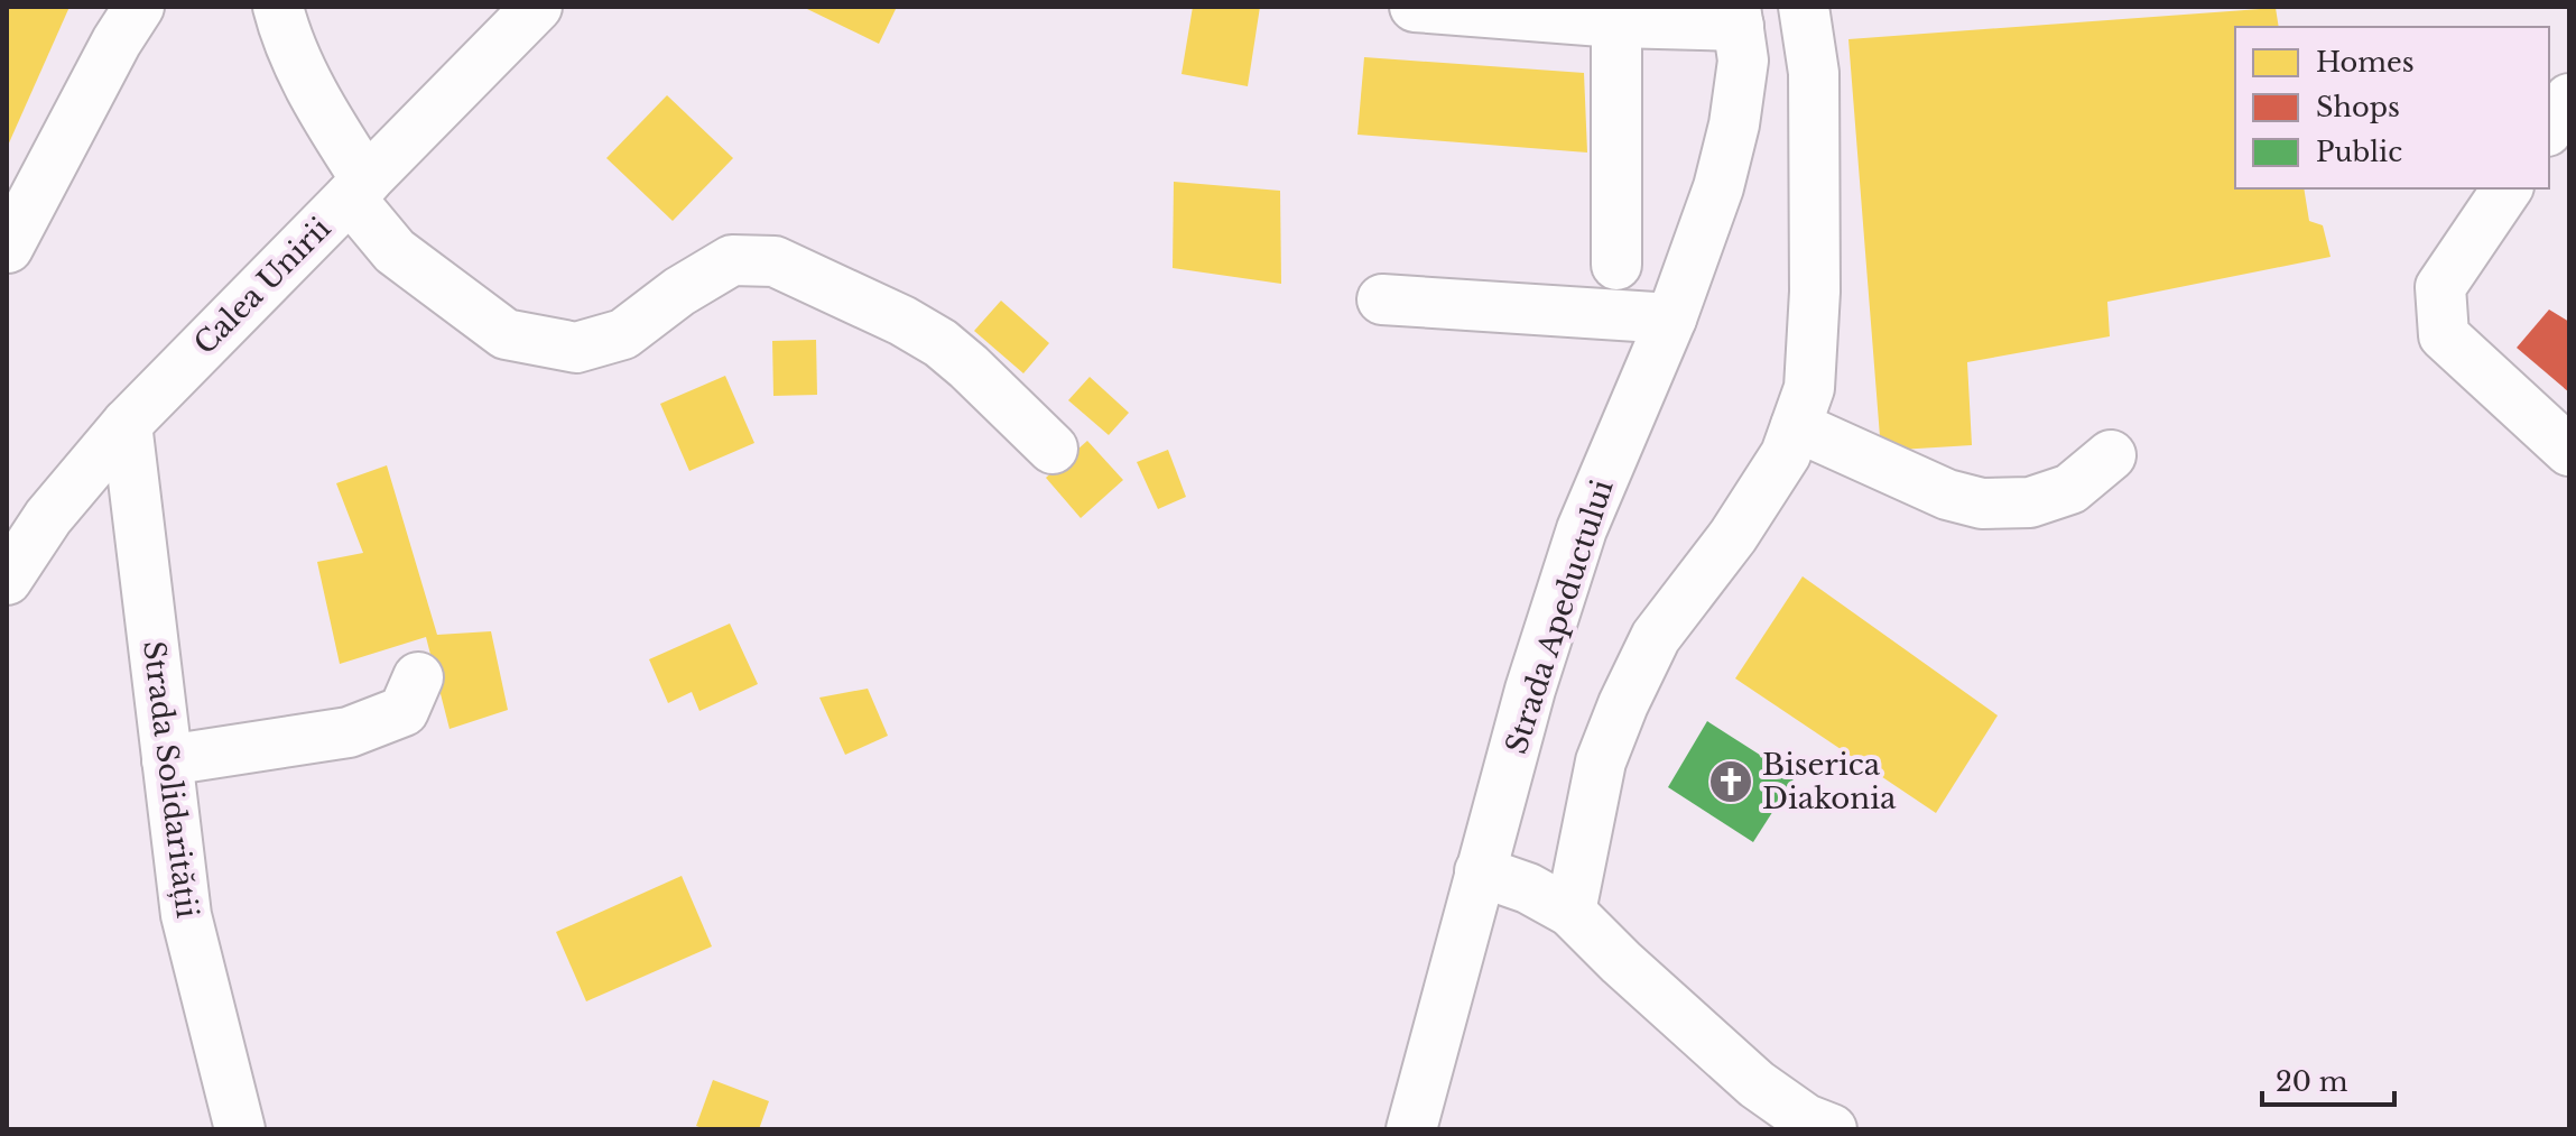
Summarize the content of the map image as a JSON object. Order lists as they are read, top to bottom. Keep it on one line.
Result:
{"streets":{"street":["Calea Unirii","Strada Apeductului","Strada Solidarității"]},"crossings":[["Calea Unirii","Strada Solidarității"]],"places":{"church":["Biserica Diakonia"]},"legend":["Homes","Shops","Public"],"scale_bar":"20 m"}
